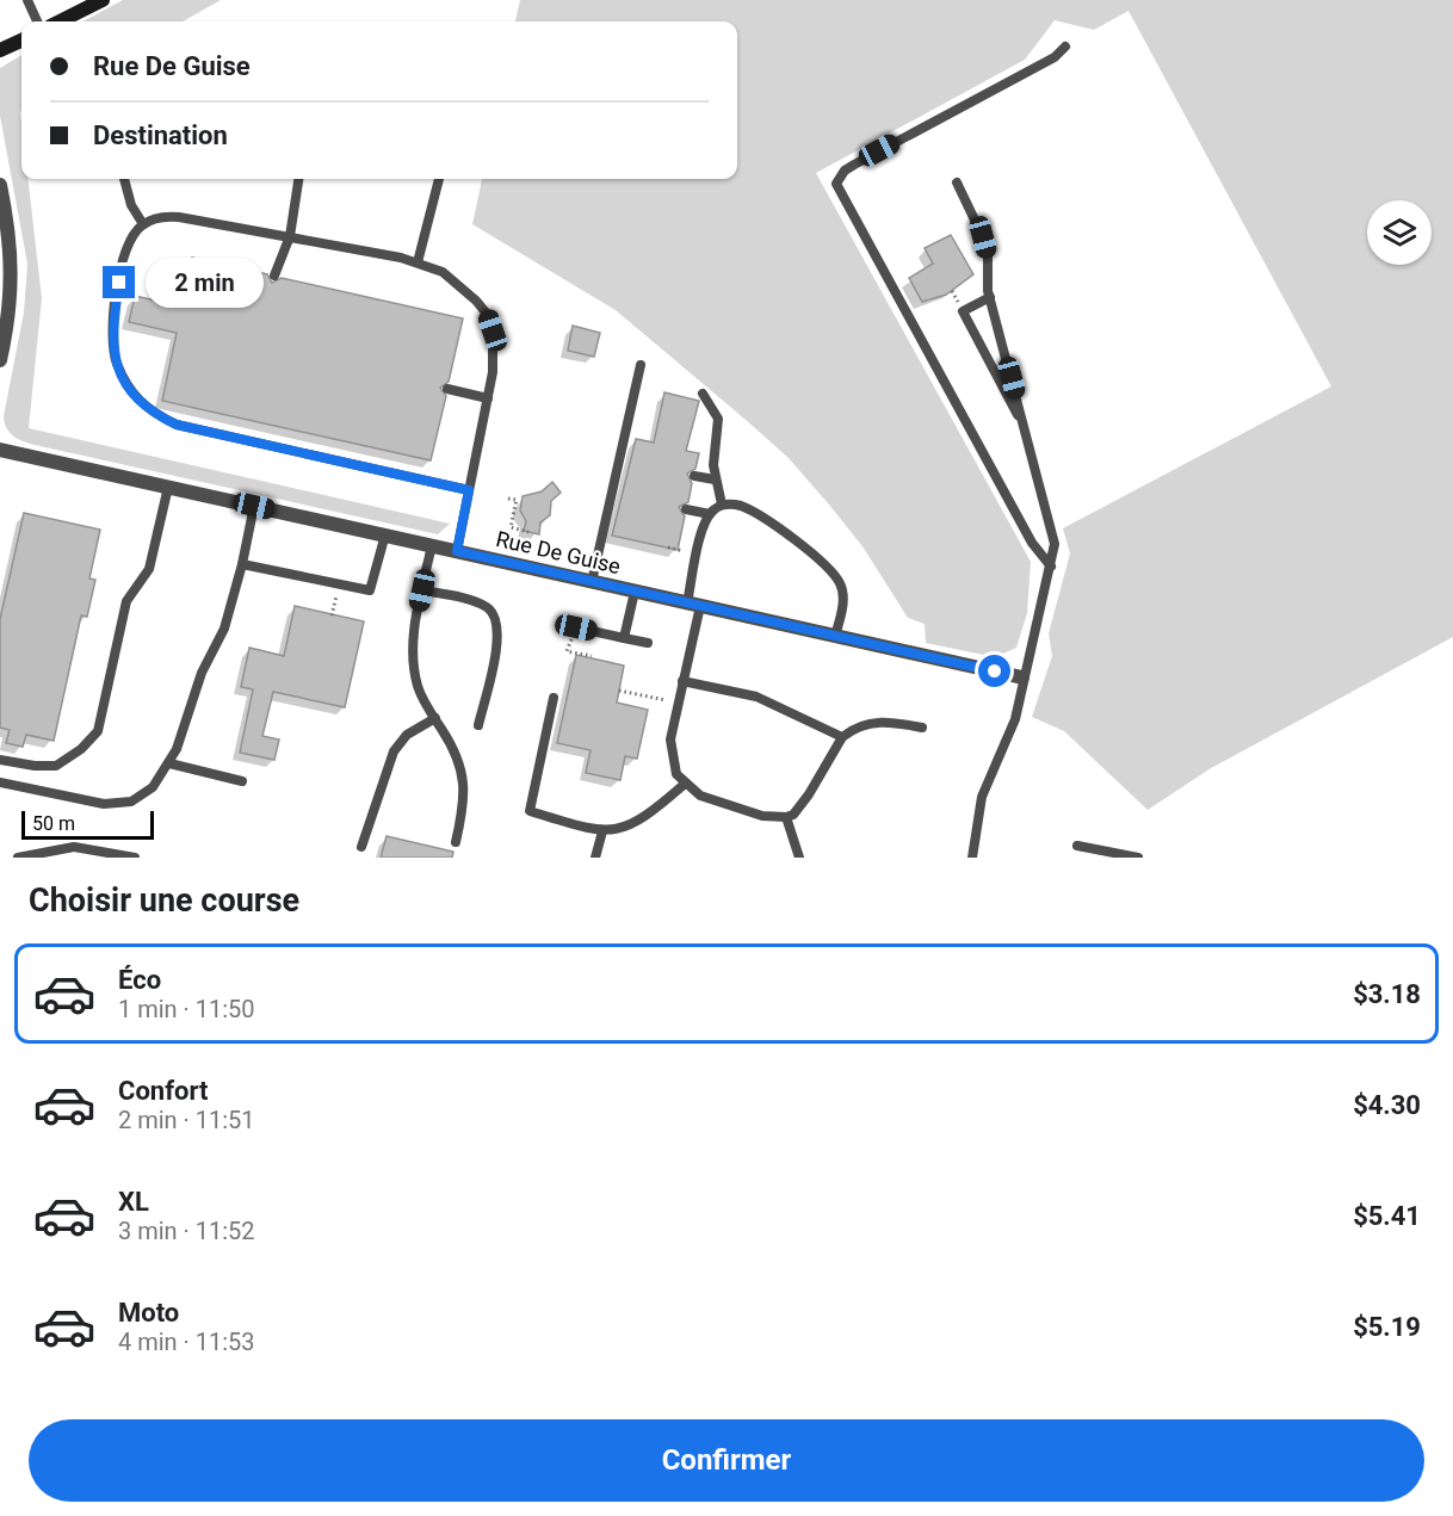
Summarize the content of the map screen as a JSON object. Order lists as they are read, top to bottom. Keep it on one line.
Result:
{"streets":{"street":["Rue De Guise"]},"scale_bar":"50 m","page":{"banner":["Rue De Guise","Destination"],"bubble":"2 min","scale":"50 m","heading":"Choisir une course","list":[{"name":"Éco","note":"1 min · 11:50","value":"$3.18"},{"name":"Confort","note":"2 min · 11:51","value":"$4.30"},{"name":"XL","note":"3 min · 11:52","value":"$5.41"},{"name":"Moto","note":"4 min · 11:53","value":"$5.19"}],"buttons":"Confirmer"}}
